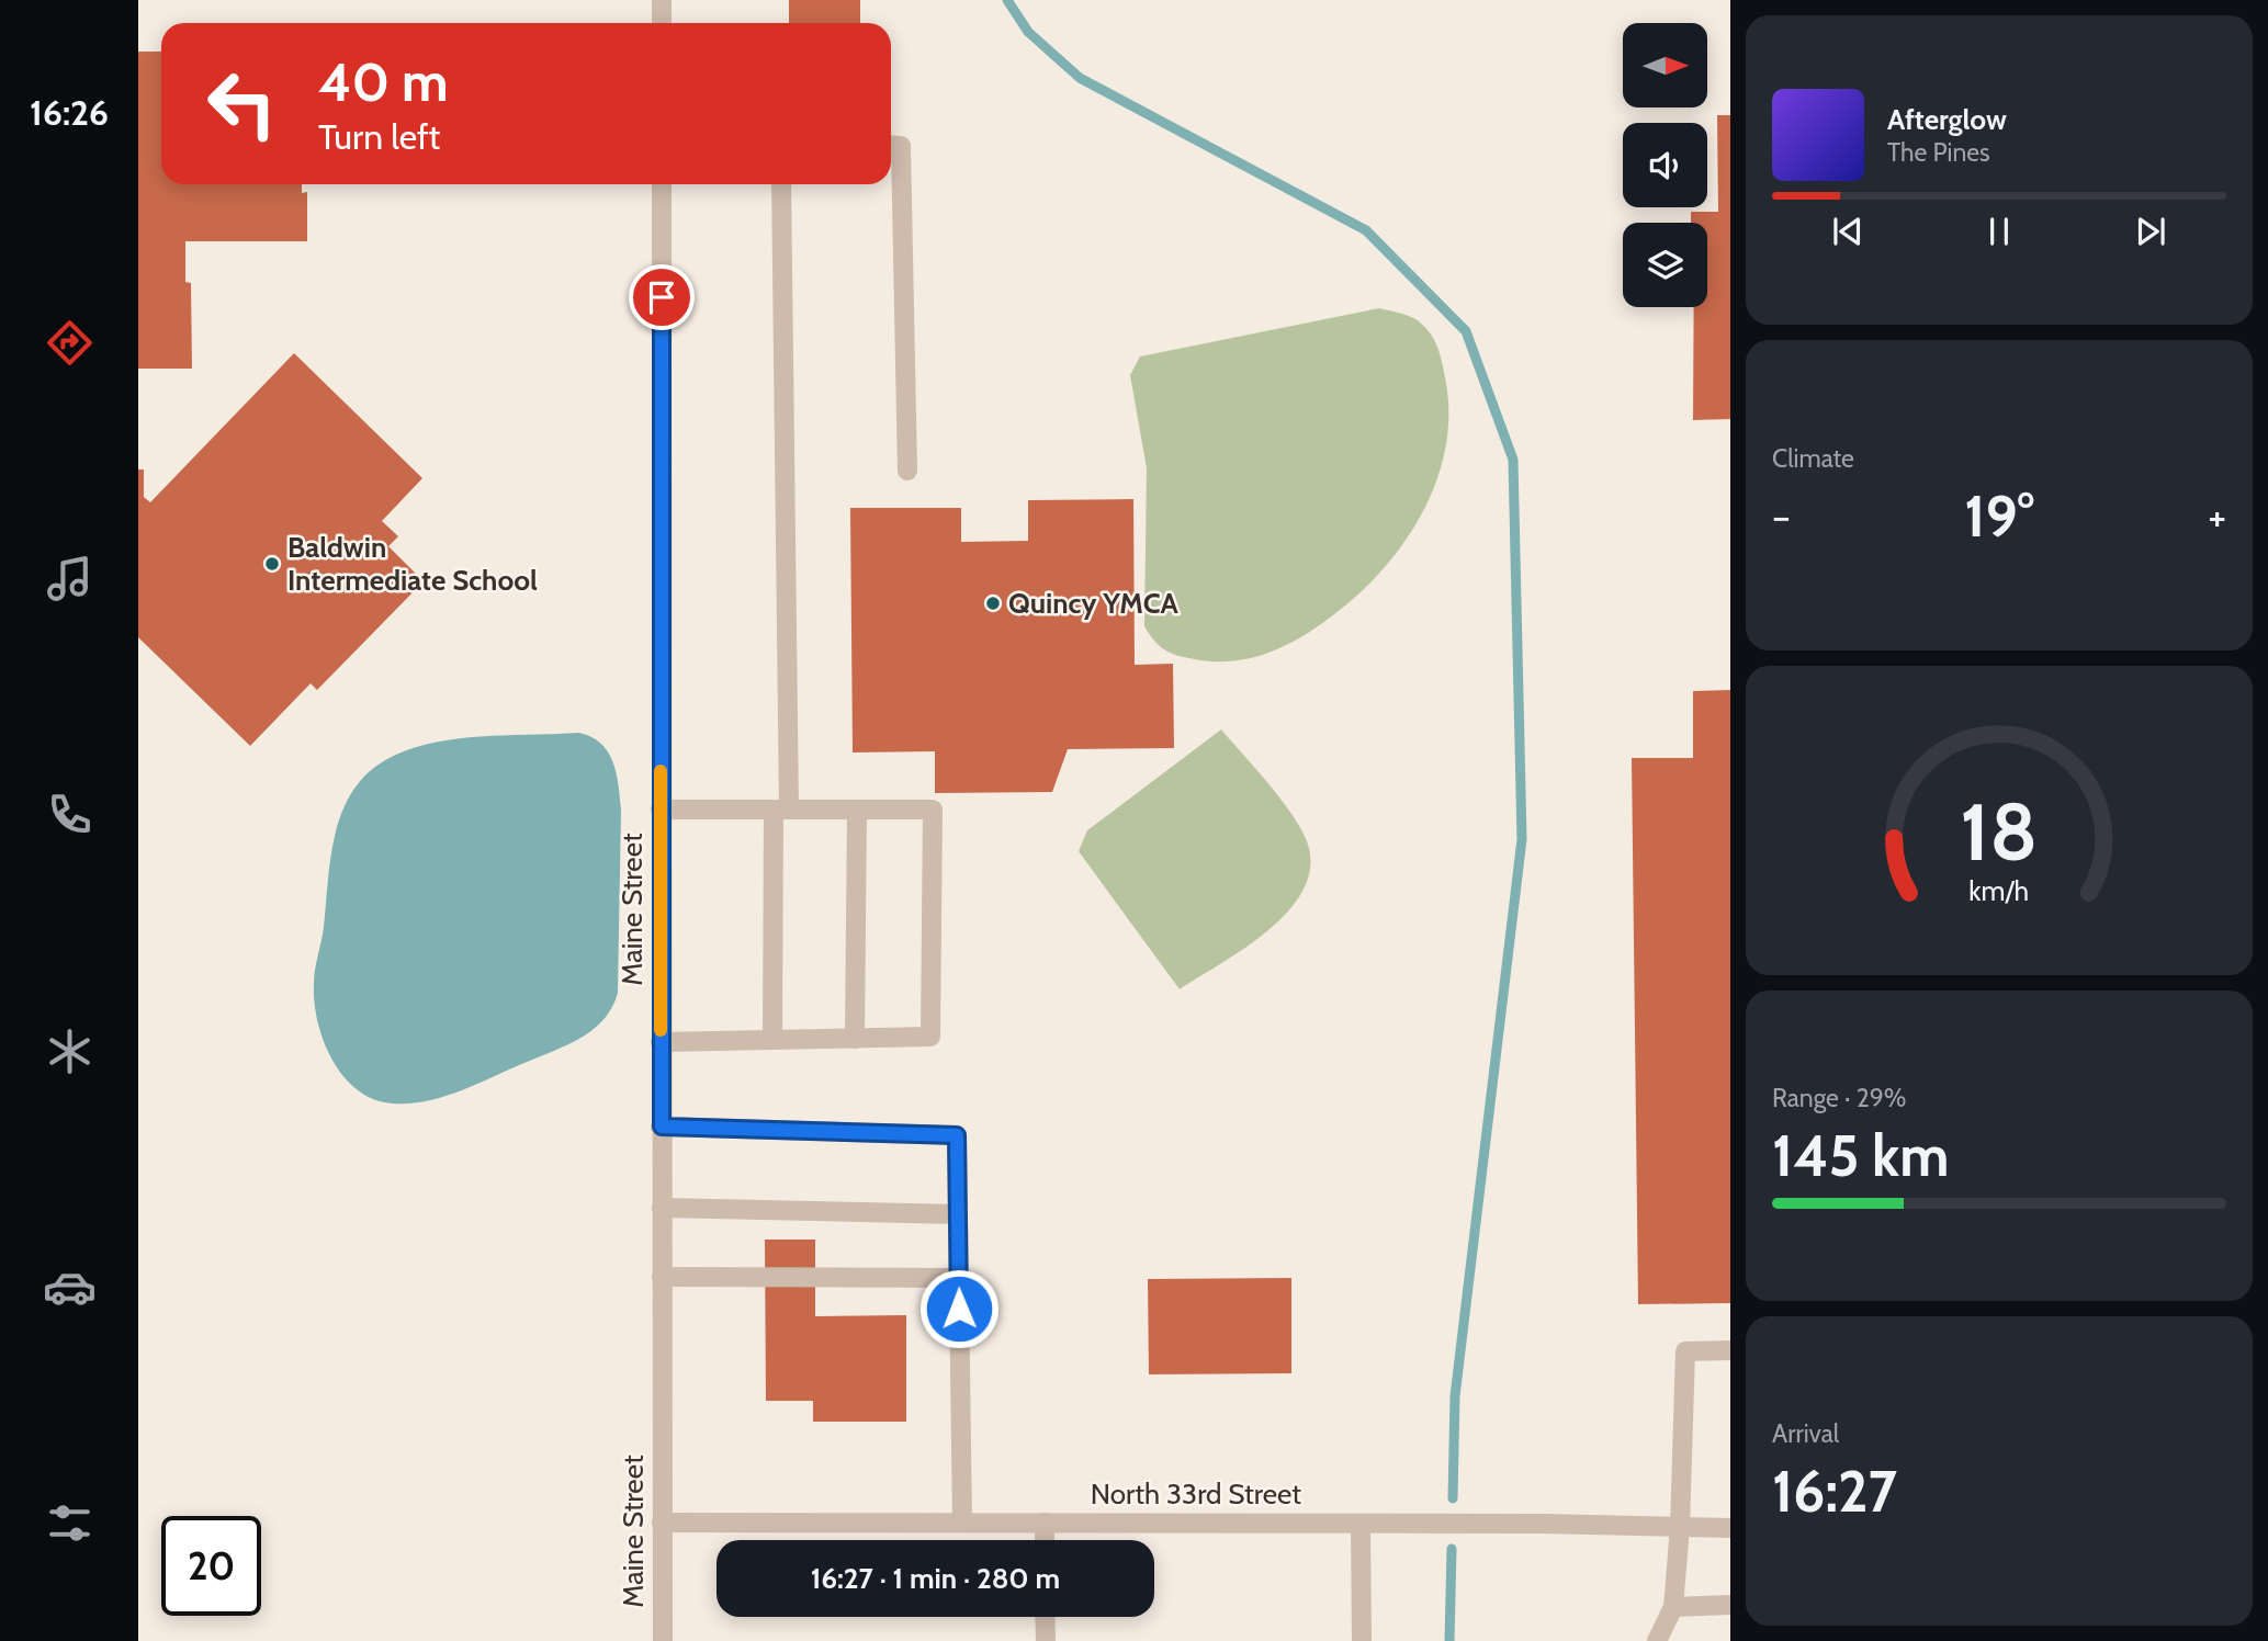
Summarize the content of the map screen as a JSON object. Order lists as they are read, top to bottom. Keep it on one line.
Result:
{"streets":{"street":["Maine Street","North 33rd Street"]},"crossings":[["Maine Street","North 33rd Street"]],"places":["Baldwin Intermediate School","Quincy YMCA"],"north":"right","page":{"tabs":"16:26","turn":["40 m","Turn left"],"song":["Afterglow","The Pines"],"tile":["Climate",["Range · 29%","145 km"],["Arrival","16:27"]],"heat":["−","19°","+"],"limit":"20","trip":"16:27 · 1 min · 280 m","gauge":["18","km/h"]}}
